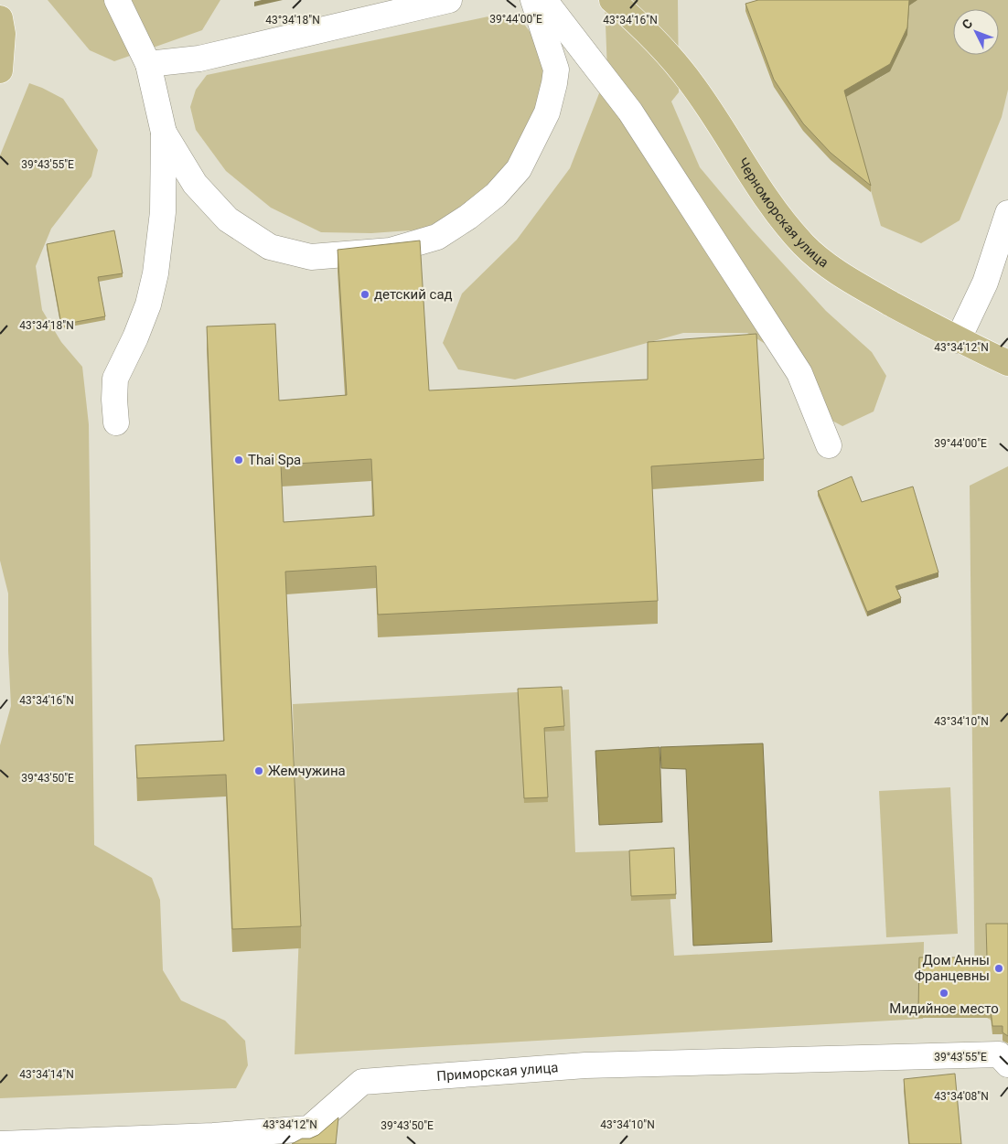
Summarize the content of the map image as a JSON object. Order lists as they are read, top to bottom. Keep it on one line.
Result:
{"streets":{"main road":["Черноморская улица"],"street":["Приморская улица"]},"places":["детский сад","Thai Spa","Жемчужина","Дом Анны Францевны","Мидийное место"],"north":"top left","coordinates":["39°44'00\"E","43°34'18\"N","43°34'16\"N","39°43'55\"E","43°34'12\"N","43°34'10\"N","39°43'50\"E","43°34'14\"N","43°34'08\"N"]}
